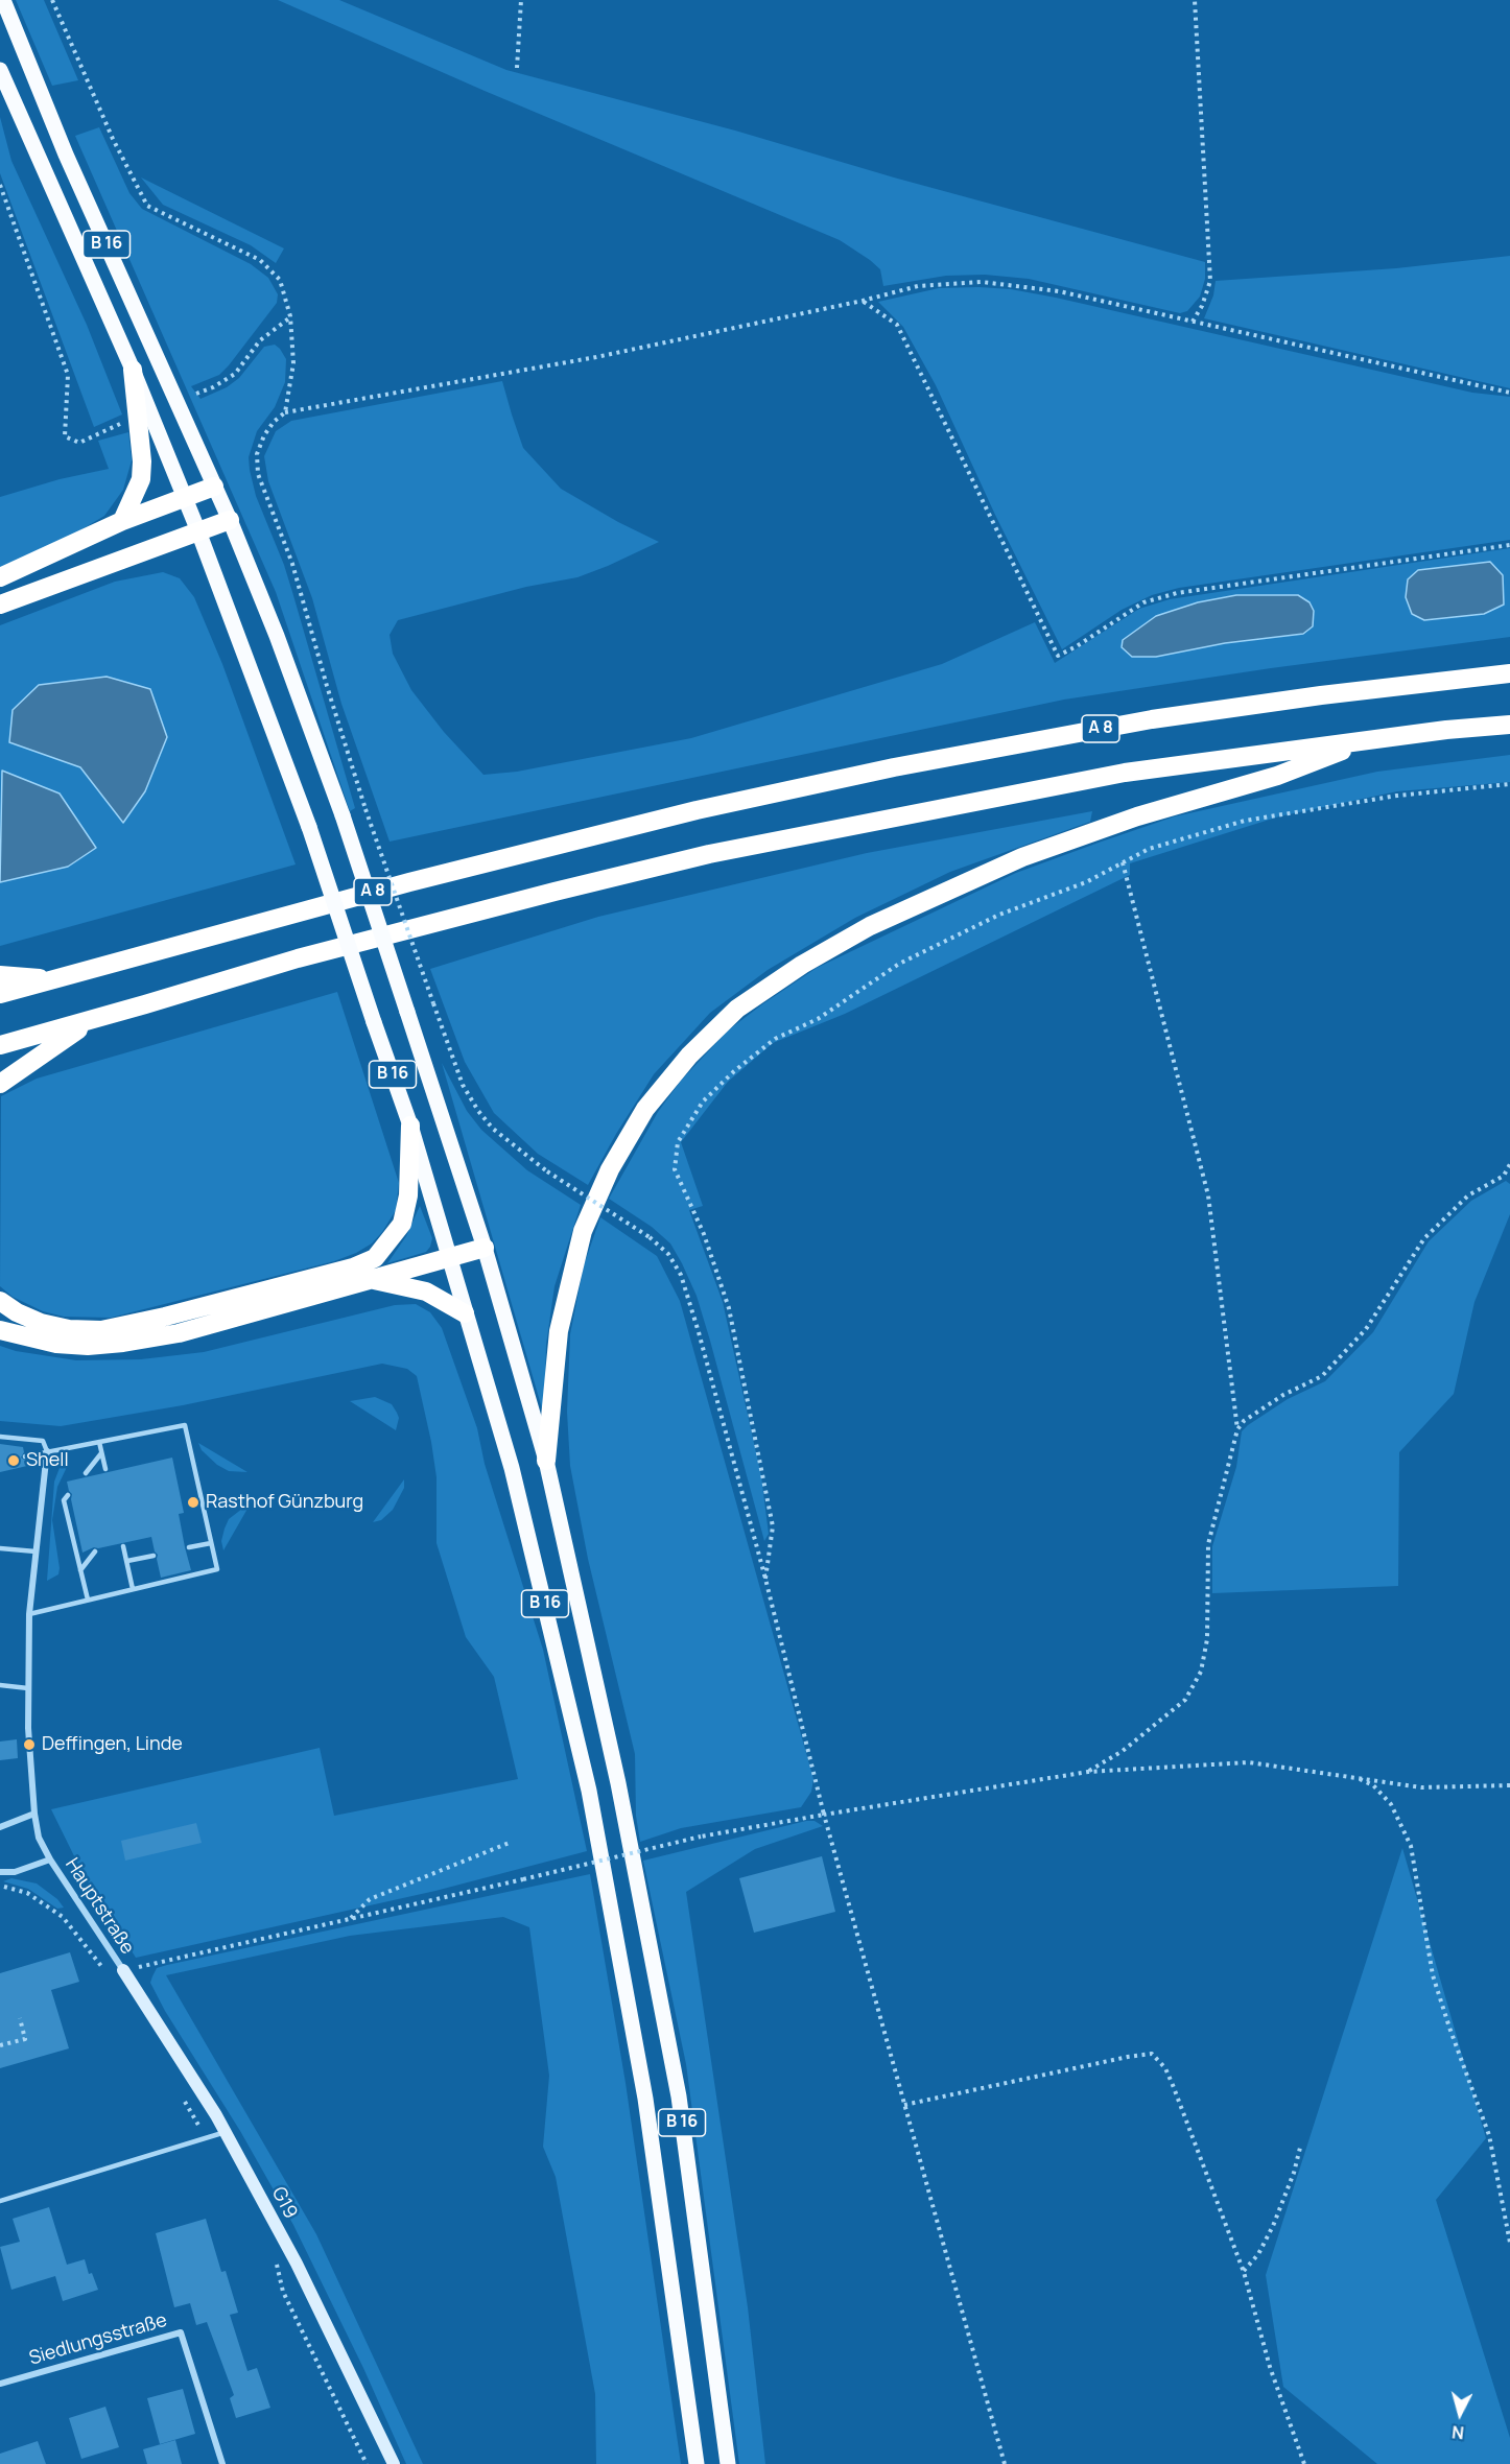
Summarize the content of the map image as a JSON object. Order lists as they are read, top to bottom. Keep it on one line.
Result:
{"streets":{"highway":["A 8"],"main road":["B 16"],"street":["Hauptstraße","G19","Siedlungsstraße"]},"crossings":[["Hauptstraße","G19"]],"places":["Shell","Rasthof Günzburg","Deffingen, Linde"],"north":"bottom"}
